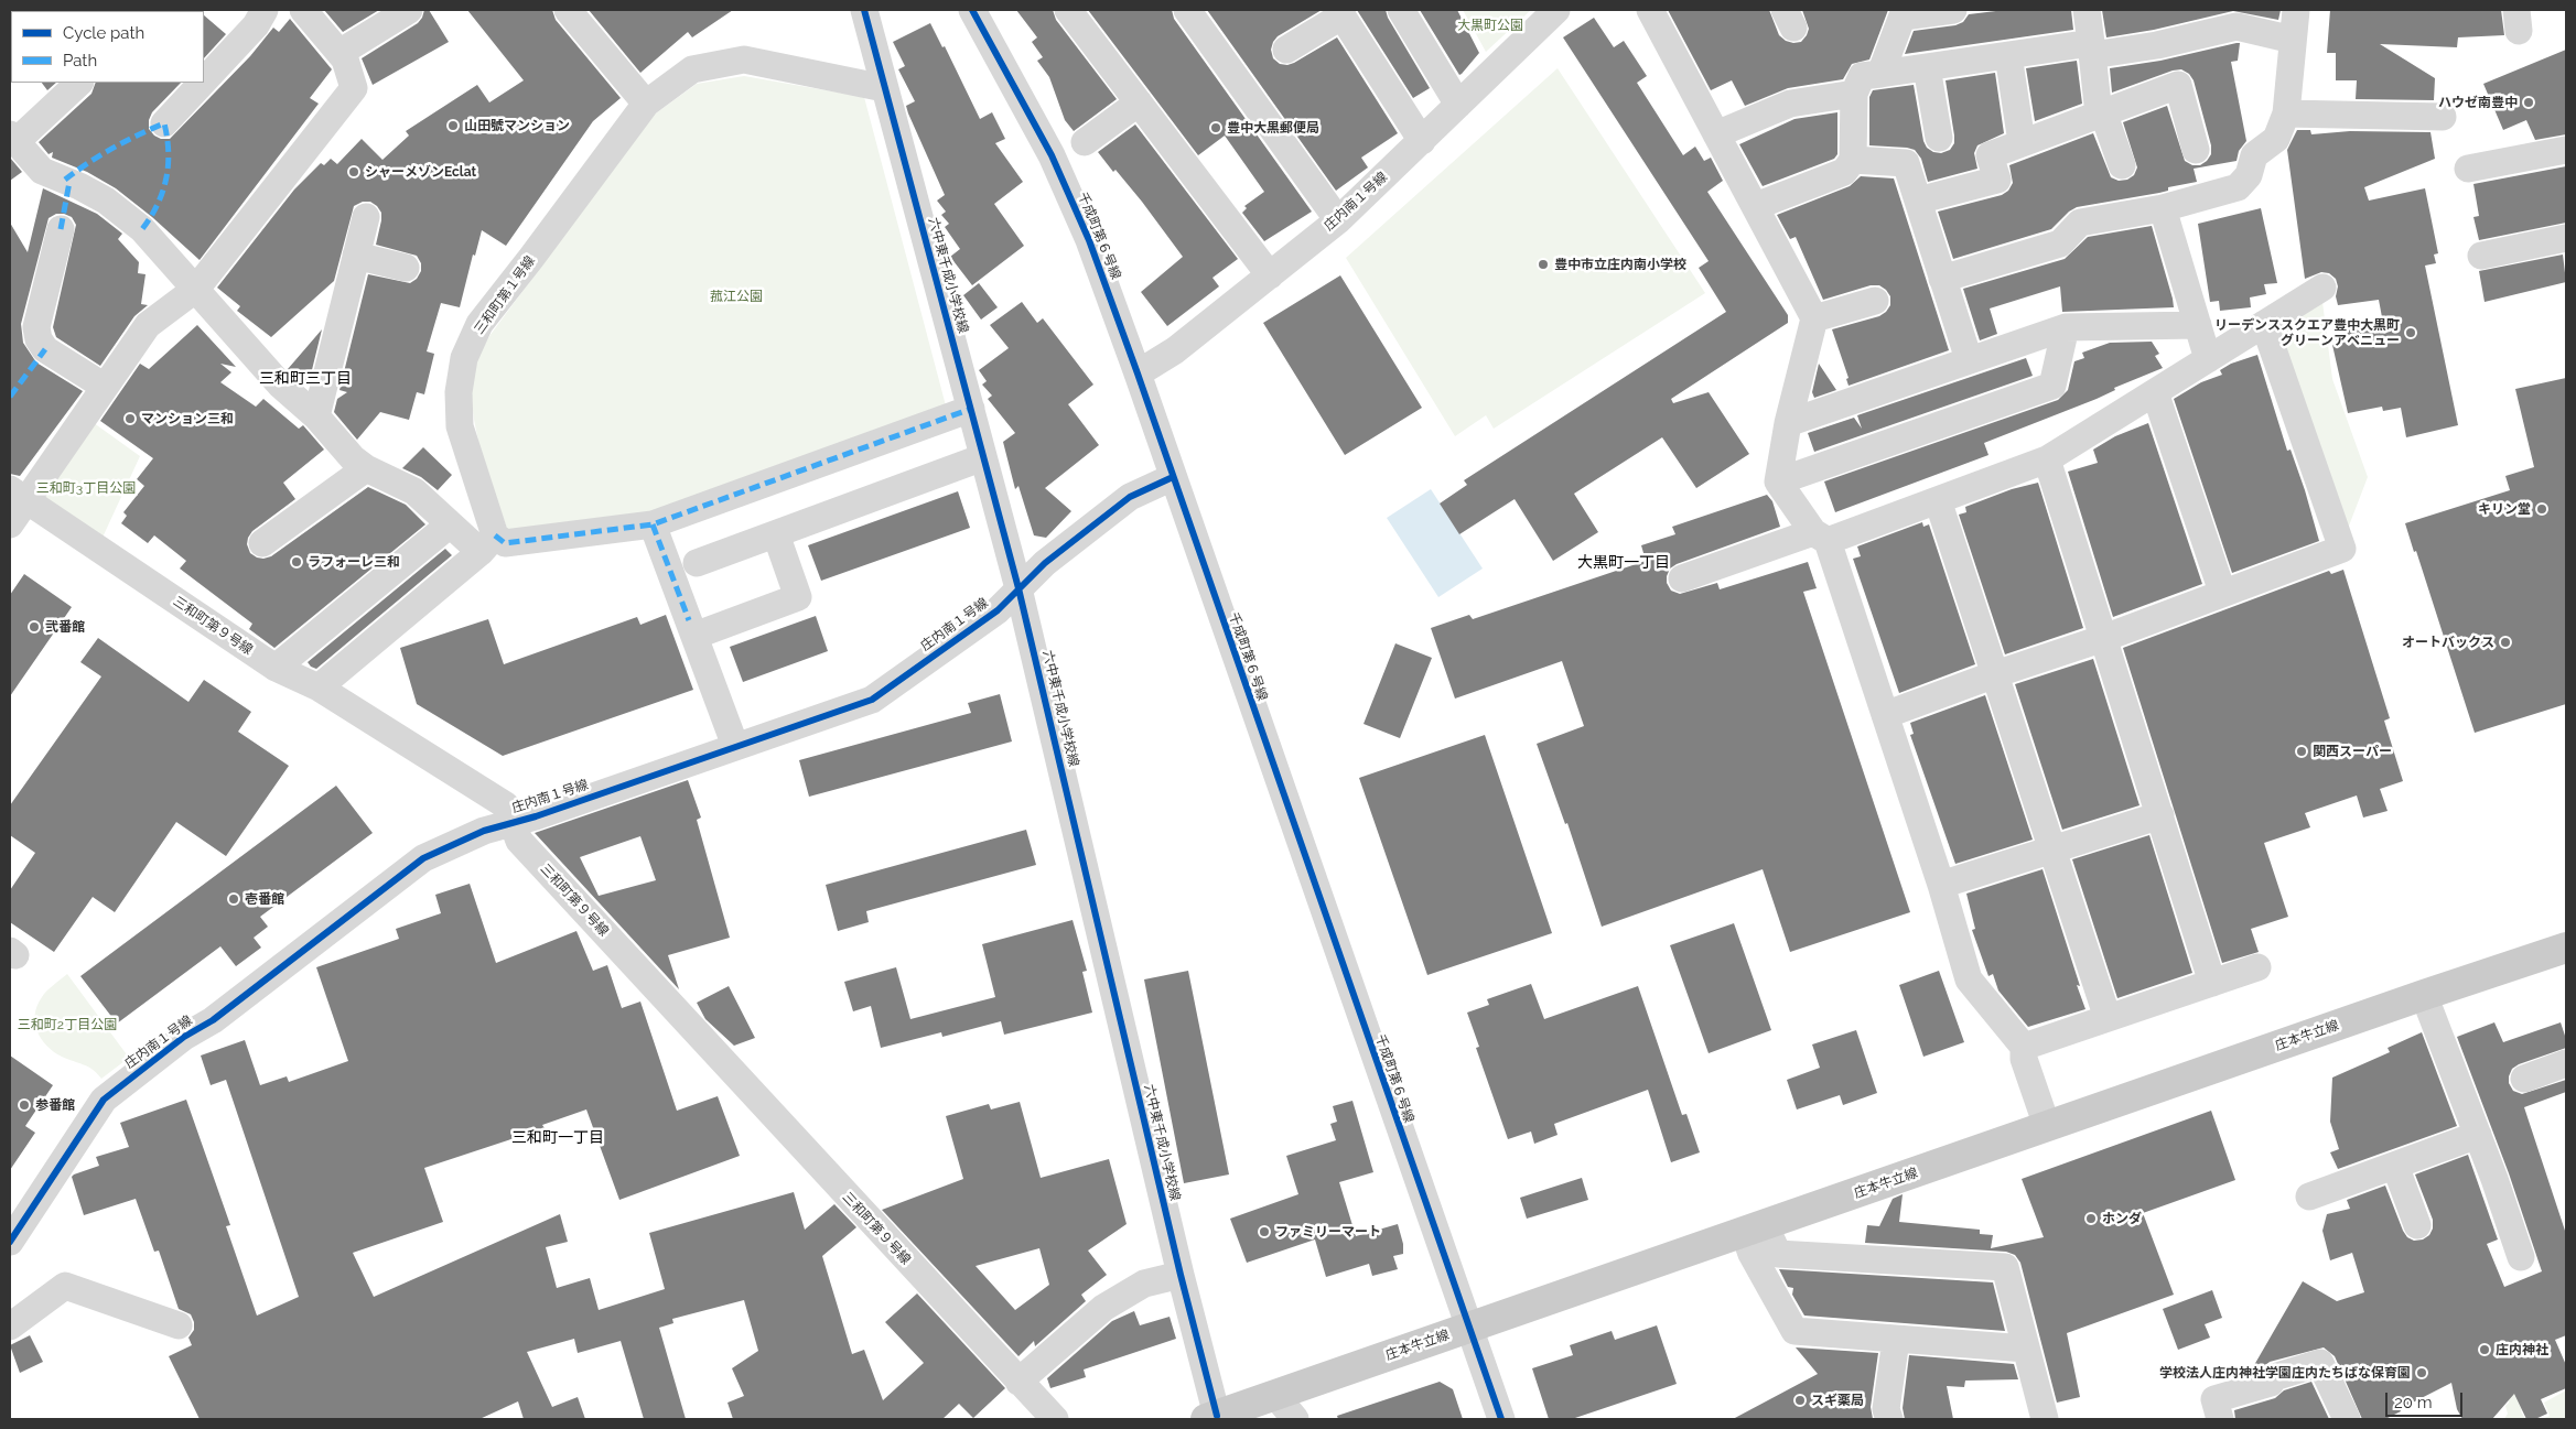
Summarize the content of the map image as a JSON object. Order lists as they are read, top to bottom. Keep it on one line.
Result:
{"streets":{"main road":["庄本牛立線"],"street":["庄内南１号線","千成町第６号線","六中東千成小学校線","三和町第１号線","三和町第９号線"]},"crossings":[["庄内南１号線","千成町第６号線"],["庄内南１号線","六中東千成小学校線"],["庄内南１号線","三和町第９号線"],["千成町第６号線","庄本牛立線"],["六中東千成小学校線","三和町第１号線"],["六中東千成小学校線","庄本牛立線"]],"districts":["三和町三丁目","大黒町一丁目","三和町一丁目"],"parks":["大黒町公園","菰江公園","三和町3丁目公園","三和町2丁目公園"],"places":["ハウゼ南豊中","山田號マンション","豊中大黒郵便局","シャーメゾンEclat","豊中市立庄内南小学校","リーデンススクエア豊中大黒町 グリーンアベニュー","マンション三和","キリン堂","ラフォーレ三和","弐番館","オートバックス","関西スーパー","壱番館","参番館","ホンダ","ファミリーマート","庄内神社","学校法人庄内神社学園庄内たちばな保育園","スギ薬局"],"legend":["Cycle path","Path"],"scale_bar":"20 m"}
